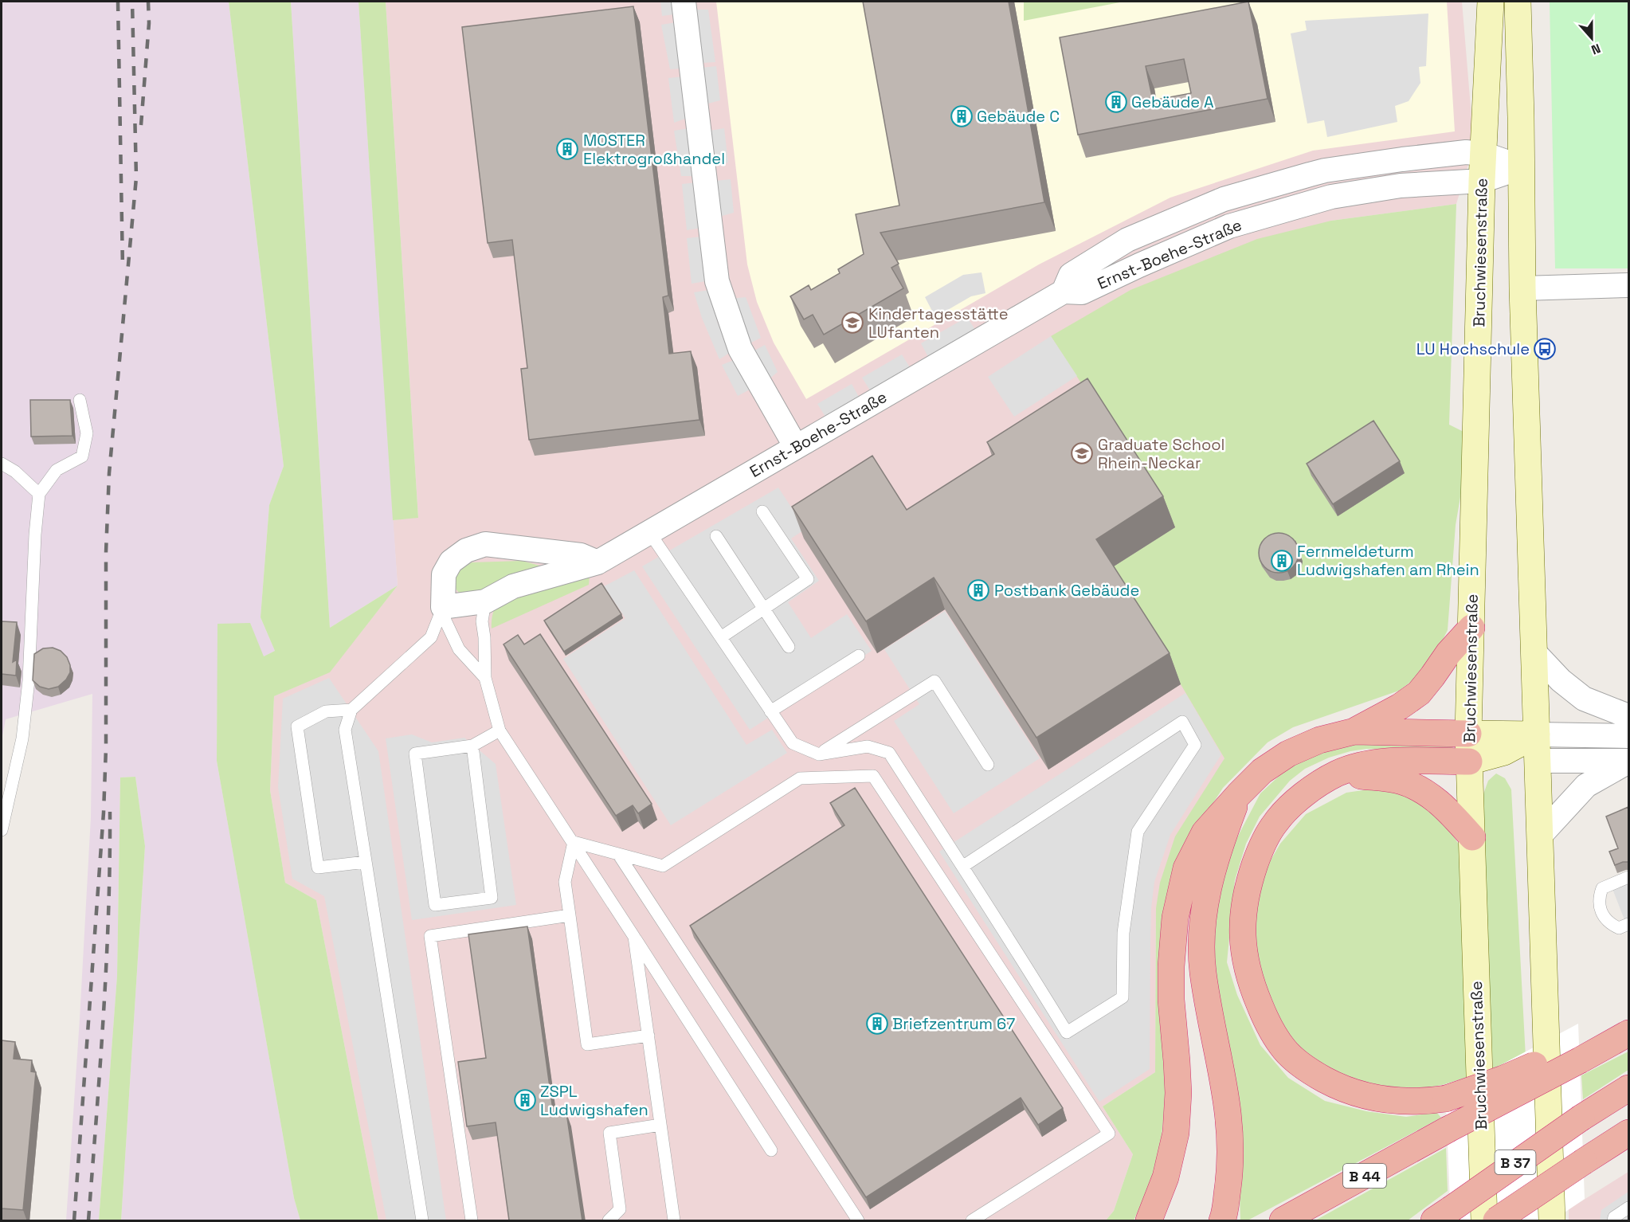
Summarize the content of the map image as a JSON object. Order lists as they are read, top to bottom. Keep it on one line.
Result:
{"streets":{"highway":["B 37","B 44"],"main road":["Bruchwiesenstraße"],"street":["Ernst-Boehe-Straße"]},"crossings":[["Bruchwiesenstraße","Ernst-Boehe-Straße"]],"places":{"building":["Gebäude A","Gebäude C","MOSTER Elektrogroßhandel","Fernmeldeturm Ludwigshafen am Rhein","Postbank Gebäude","Briefzentrum 67","ZSPL Ludwigshafen"],"school or university":["Kindertagesstätte LUfanten","Graduate School Rhein-Neckar"],"bus stop":["LU Hochschule"]},"north":"bottom"}
